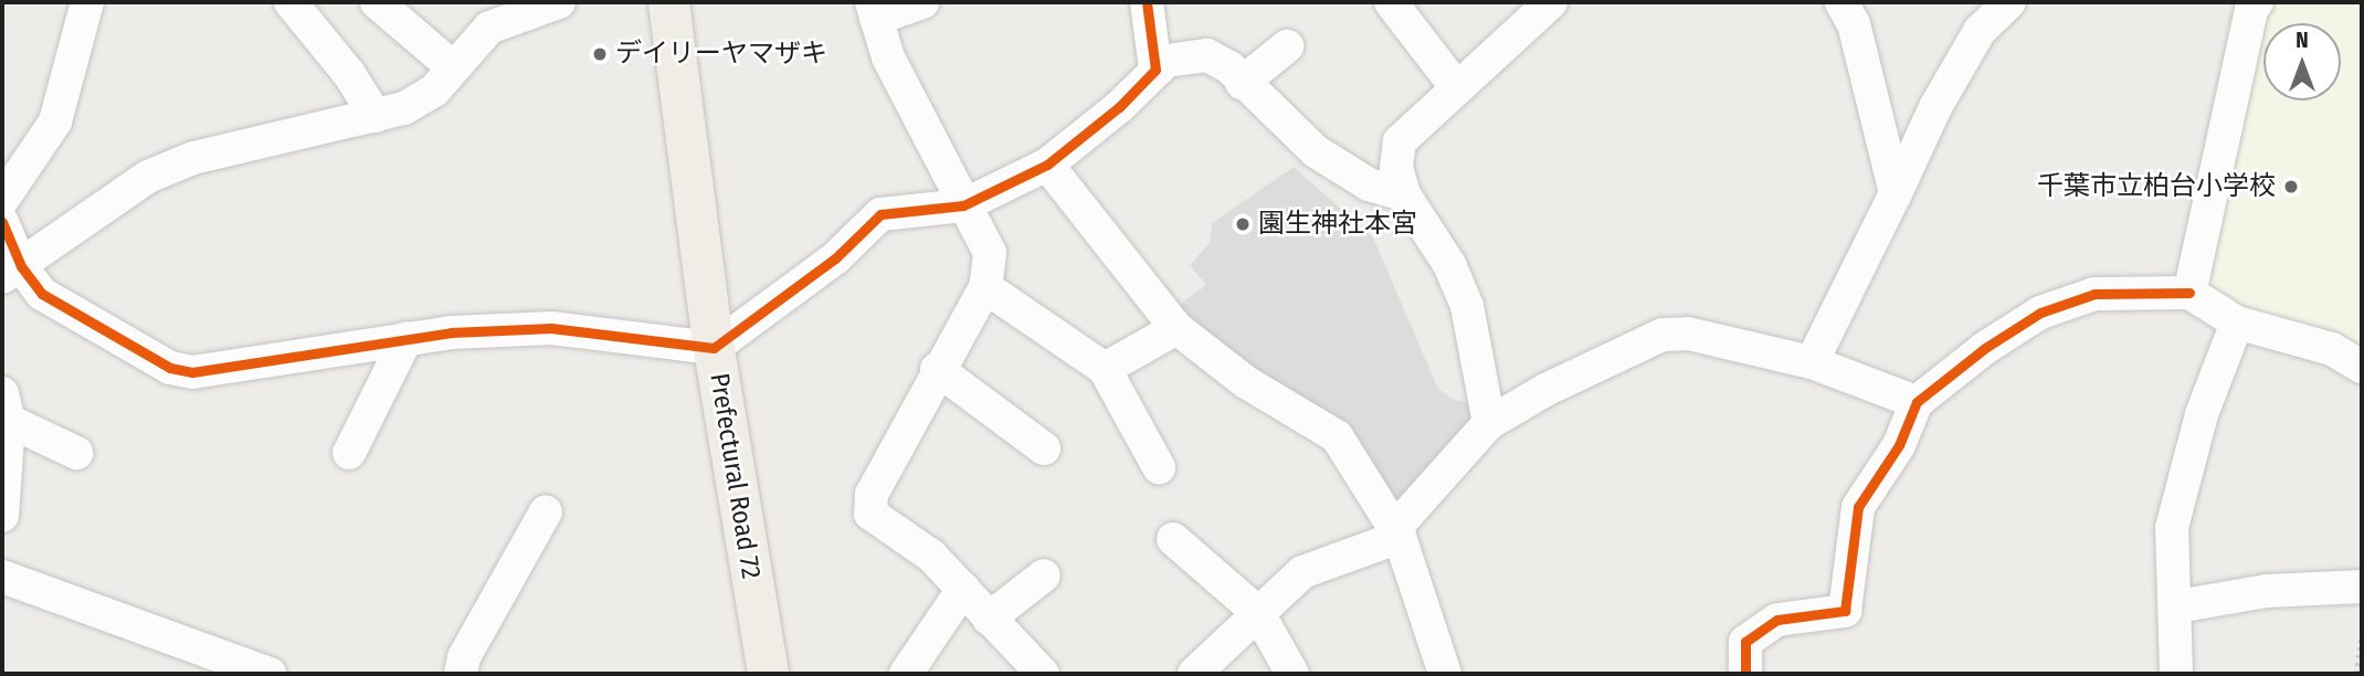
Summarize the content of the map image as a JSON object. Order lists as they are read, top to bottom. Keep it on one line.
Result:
{"streets":{"main road":["Prefectural Road 72"]},"places":["デイリーヤマザキ","千葉市立柏台小学校","園生神社本宮"],"north":"top"}
